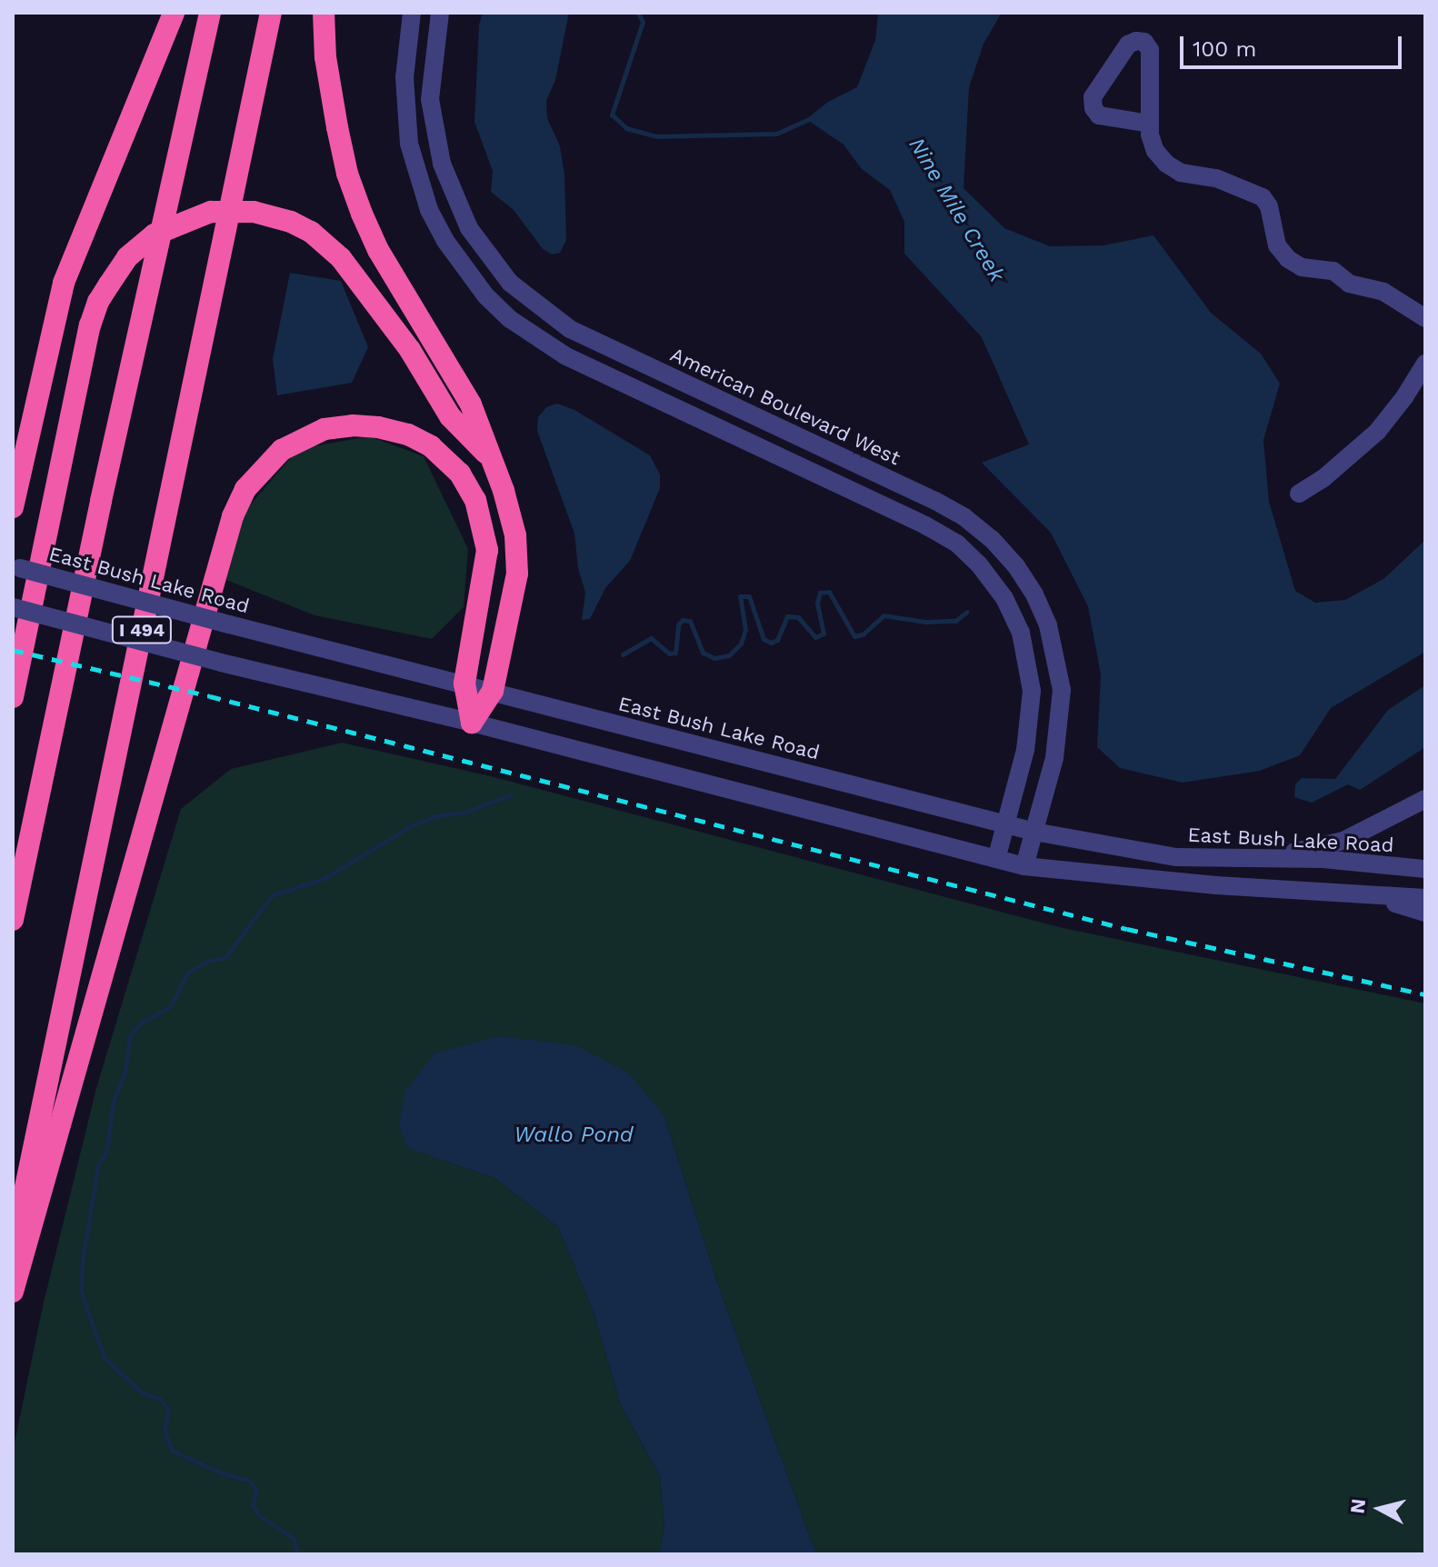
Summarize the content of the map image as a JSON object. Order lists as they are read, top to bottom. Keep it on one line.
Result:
{"streets":{"highway":["I 494"],"street":["American Boulevard West","East Bush Lake Road"]},"crossings":[["American Boulevard West","East Bush Lake Road"]],"water":["Nine Mile Creek","Wallo Pond"],"scale_bar":"100 m","north":"left"}
